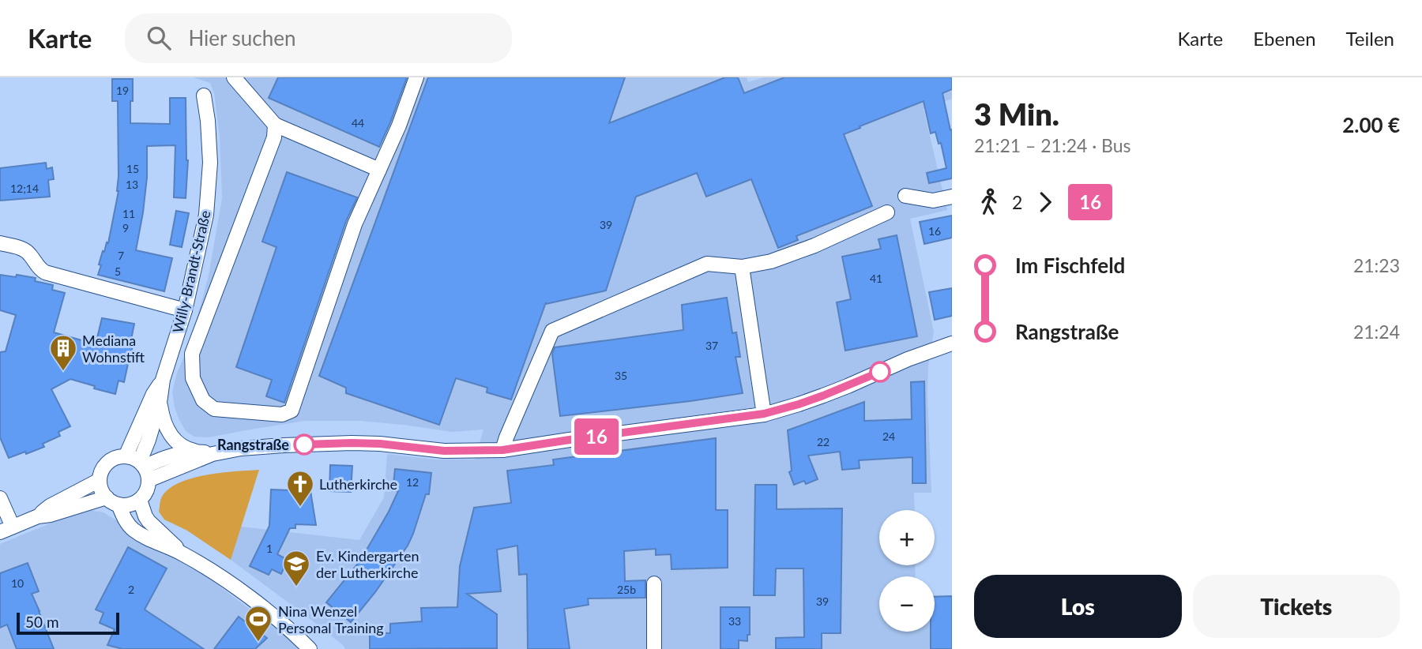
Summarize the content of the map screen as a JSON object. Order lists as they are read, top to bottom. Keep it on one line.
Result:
{"streets":{"street":["Willy-Brandt-Straße"]},"places":{"building":["Mediana Wohnstift"],"other":["Rangstraße"],"church":["Lutherkirche"],"school or university":["Ev. Kindergarten der Lutherkirche"],"sports":["Nina Wenzel Personal Training"]},"lines":["bus line 16"],"house_numbers":["19","44","15","13","12;14","11","39","9","16","7","5","41","37","35","24","22","12","1","10","2","25b","39","33"],"scale_bar":"50 m","page":{"header":"Karte","search":"Hier suchen","nav":["Karte","Ebenen","Teilen"],"on_map":"16","heading":["3 Min.","21:21 – 21:24 · Bus","2.00 €"],"legs":["2","16"],"list":[{"name":"Im Fischfeld","value":"21:23"},{"name":"Rangstraße","value":"21:24"}],"map_buttons":["+","−"],"buttons":["Los","Tickets"],"scale":"50 m"}}
